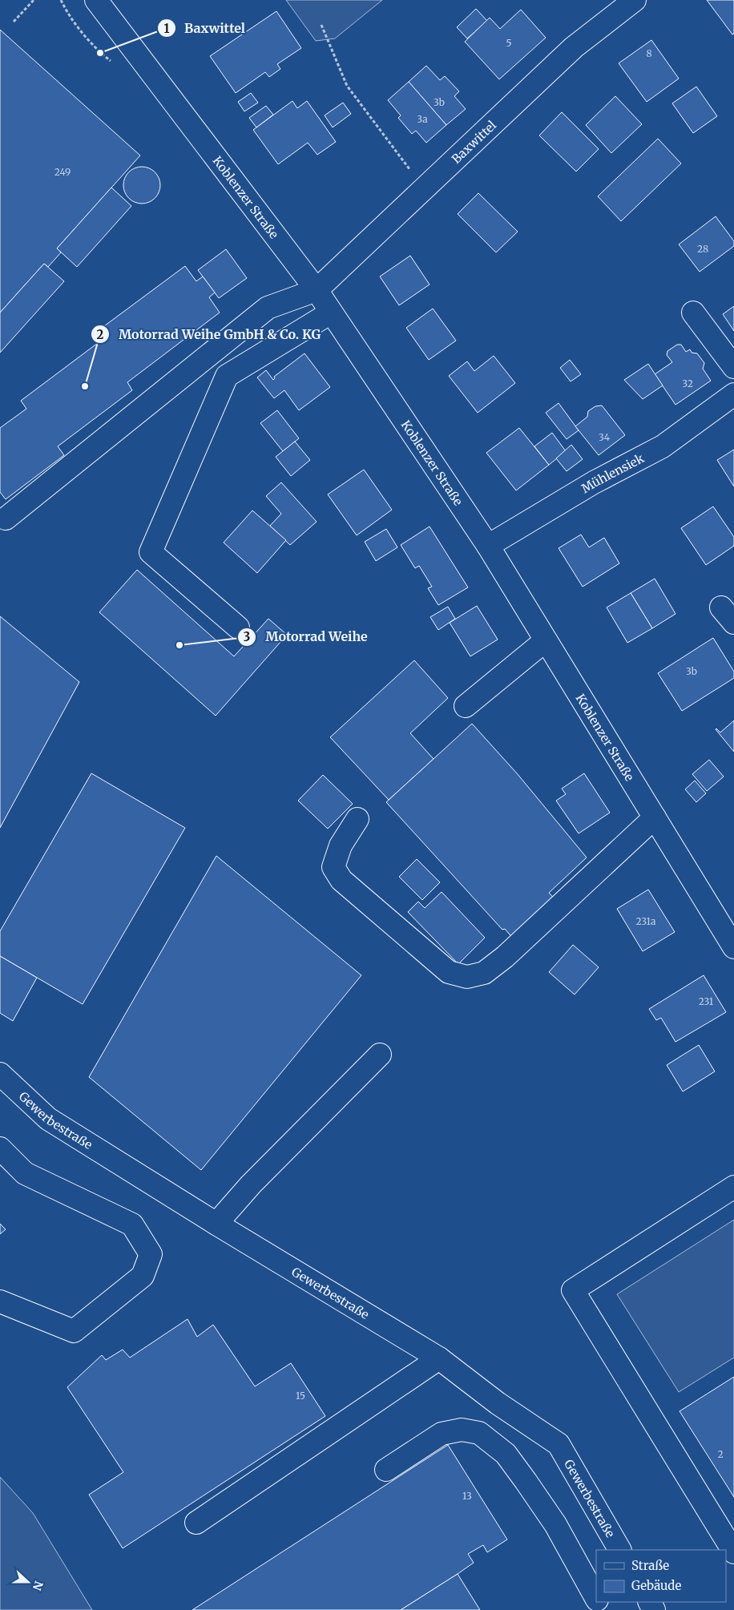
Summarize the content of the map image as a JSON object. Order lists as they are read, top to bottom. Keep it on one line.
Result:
{"streets":{"street":["Baxwittel","Koblenzer Straße","Mühlensiek","Gewerbestraße"]},"crossings":[["Baxwittel","Koblenzer Straße"],["Koblenzer Straße","Mühlensiek"]],"places":["Baxwittel","Motorrad Weihe GmbH & Co. KG","Motorrad Weihe"],"house_numbers":["5","8","3b","3a","249","28","32","34","3b","231a","231","15","2","13"],"legend":["Straße","Gebäude"],"north":"right"}
